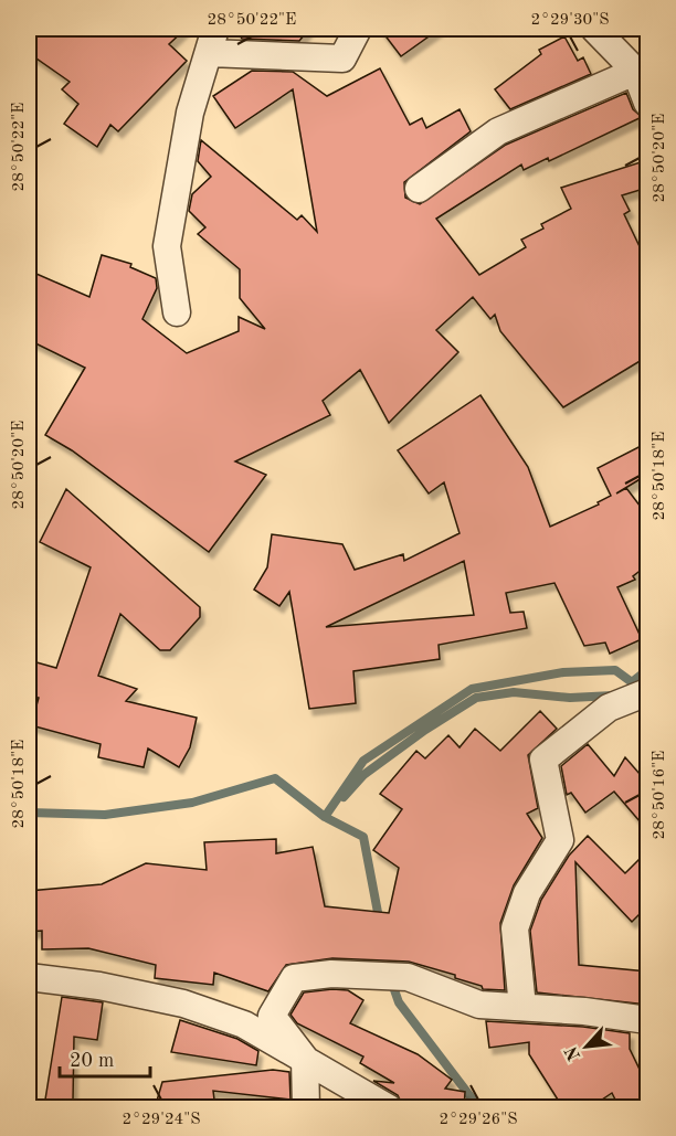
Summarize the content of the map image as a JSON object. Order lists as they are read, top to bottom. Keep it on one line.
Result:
{"scale_bar":"20 m","north":"bottom left","coordinates":["28°50'22\"E","2°29'30\"S","28°50'20\"E","28°50'18\"E","28°50'16\"E","2°29'24\"S","2°29'26\"S"]}
